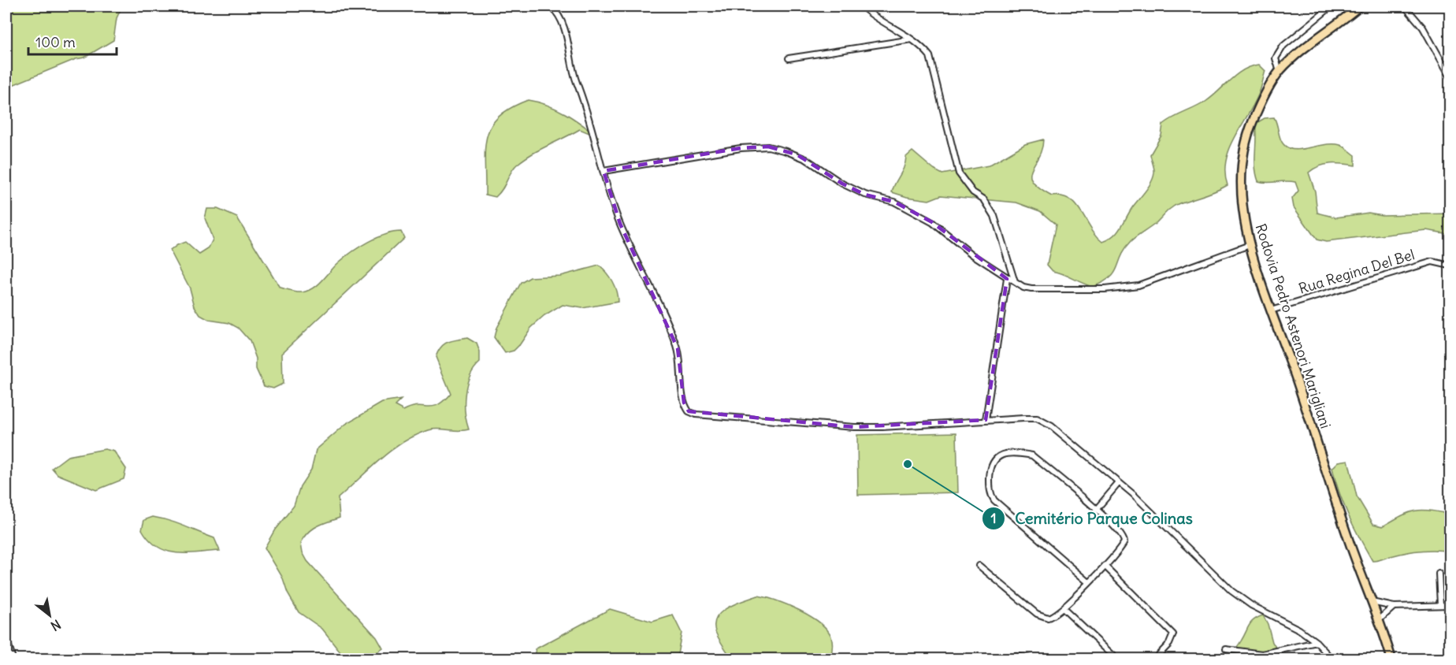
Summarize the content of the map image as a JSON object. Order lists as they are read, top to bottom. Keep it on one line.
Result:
{"streets":{"main road":["Rodovia Pedro Astenori Marigliani"],"street":["Rua Regina Del Bel"]},"crossings":[["Rua Regina Del Bel","Rodovia Pedro Astenori Marigliani"]],"places":["Cemitério Parque Colinas"],"scale_bar":"100 m","north":"bottom right"}
